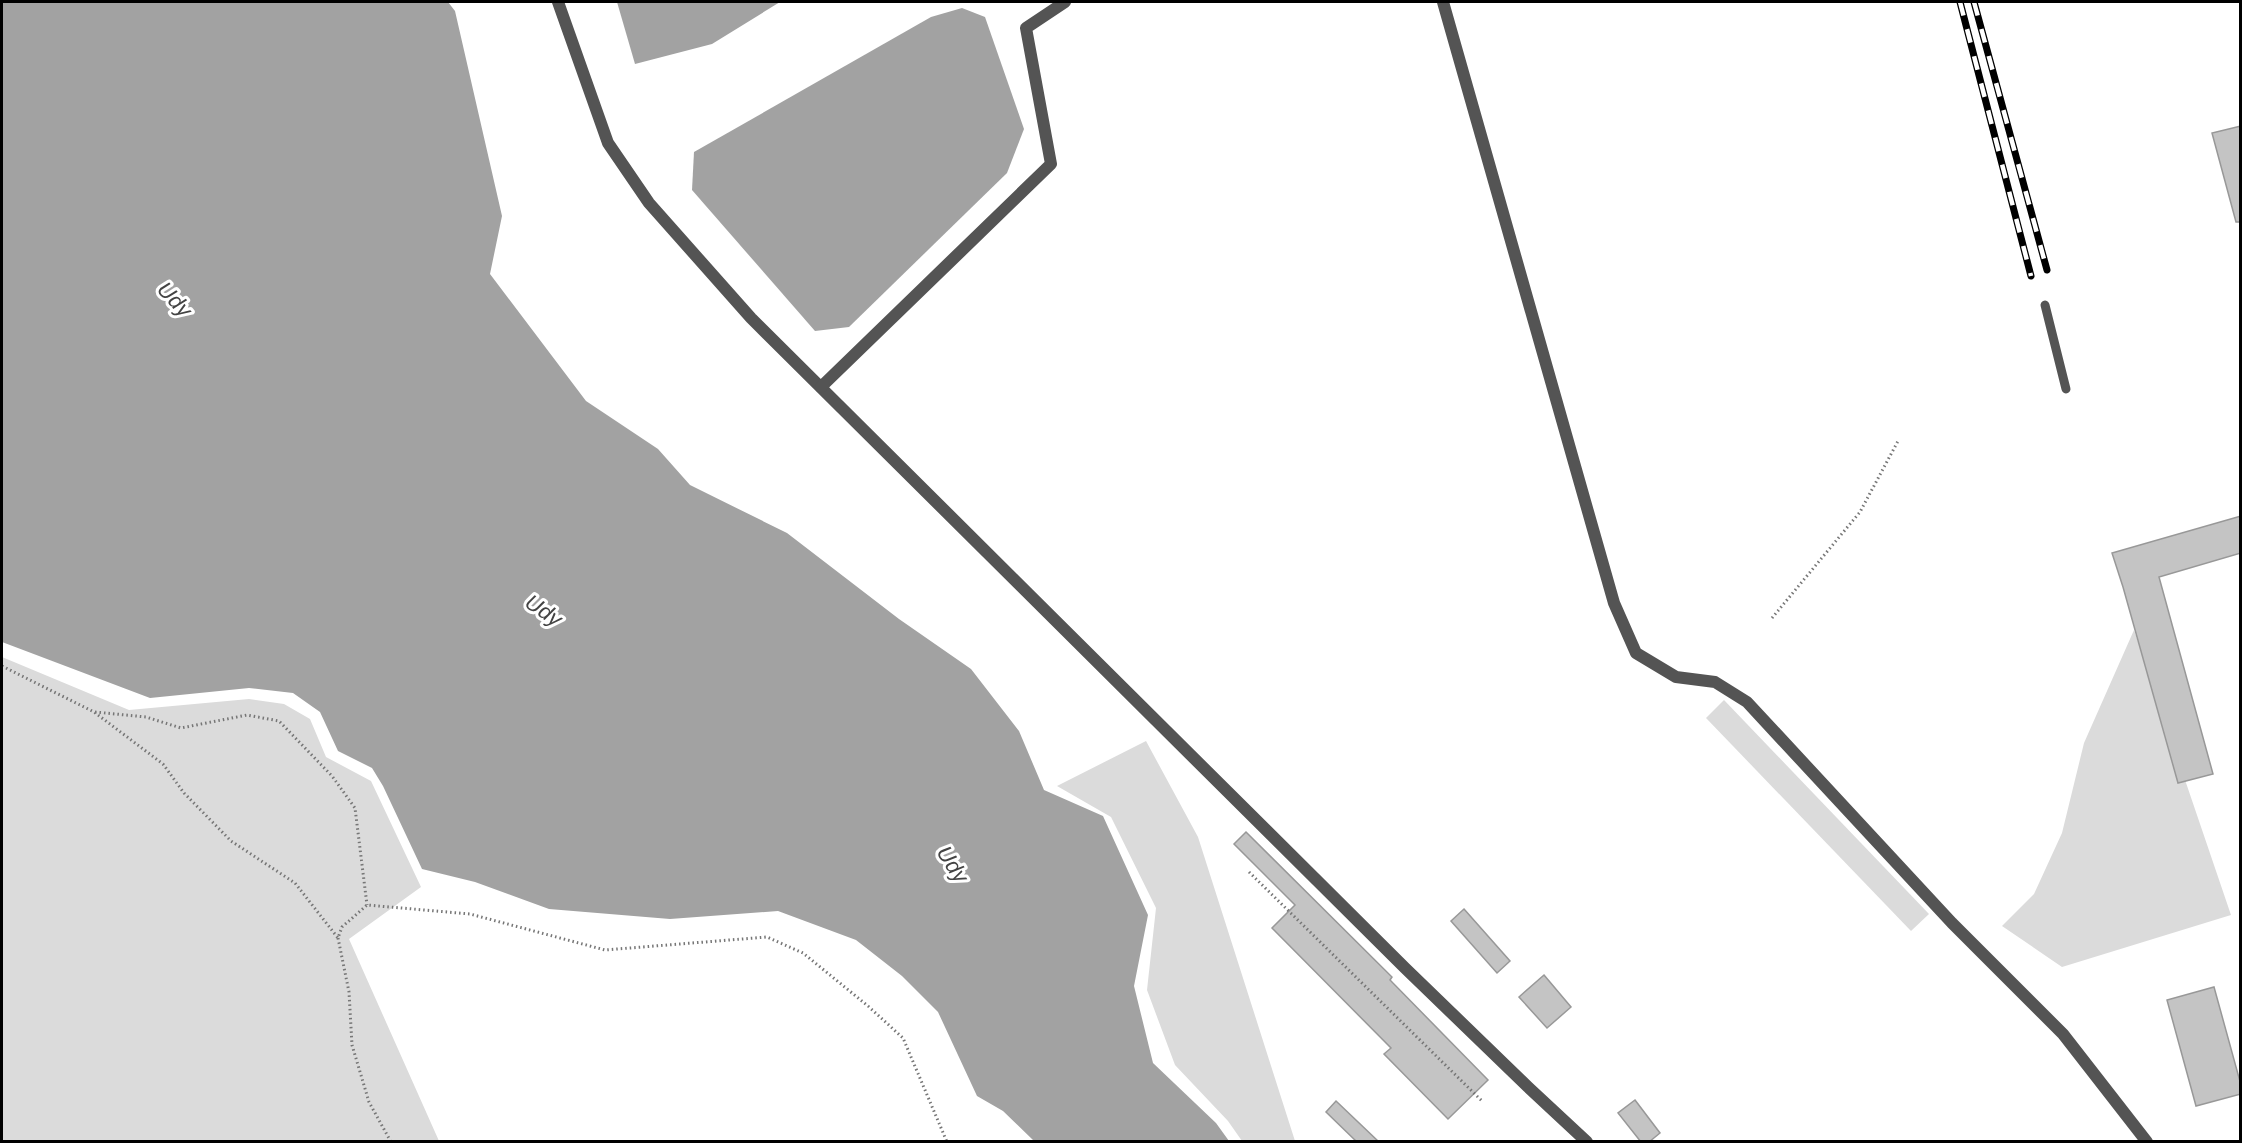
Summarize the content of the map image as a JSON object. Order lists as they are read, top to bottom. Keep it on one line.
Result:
{"water":["Udy"]}
